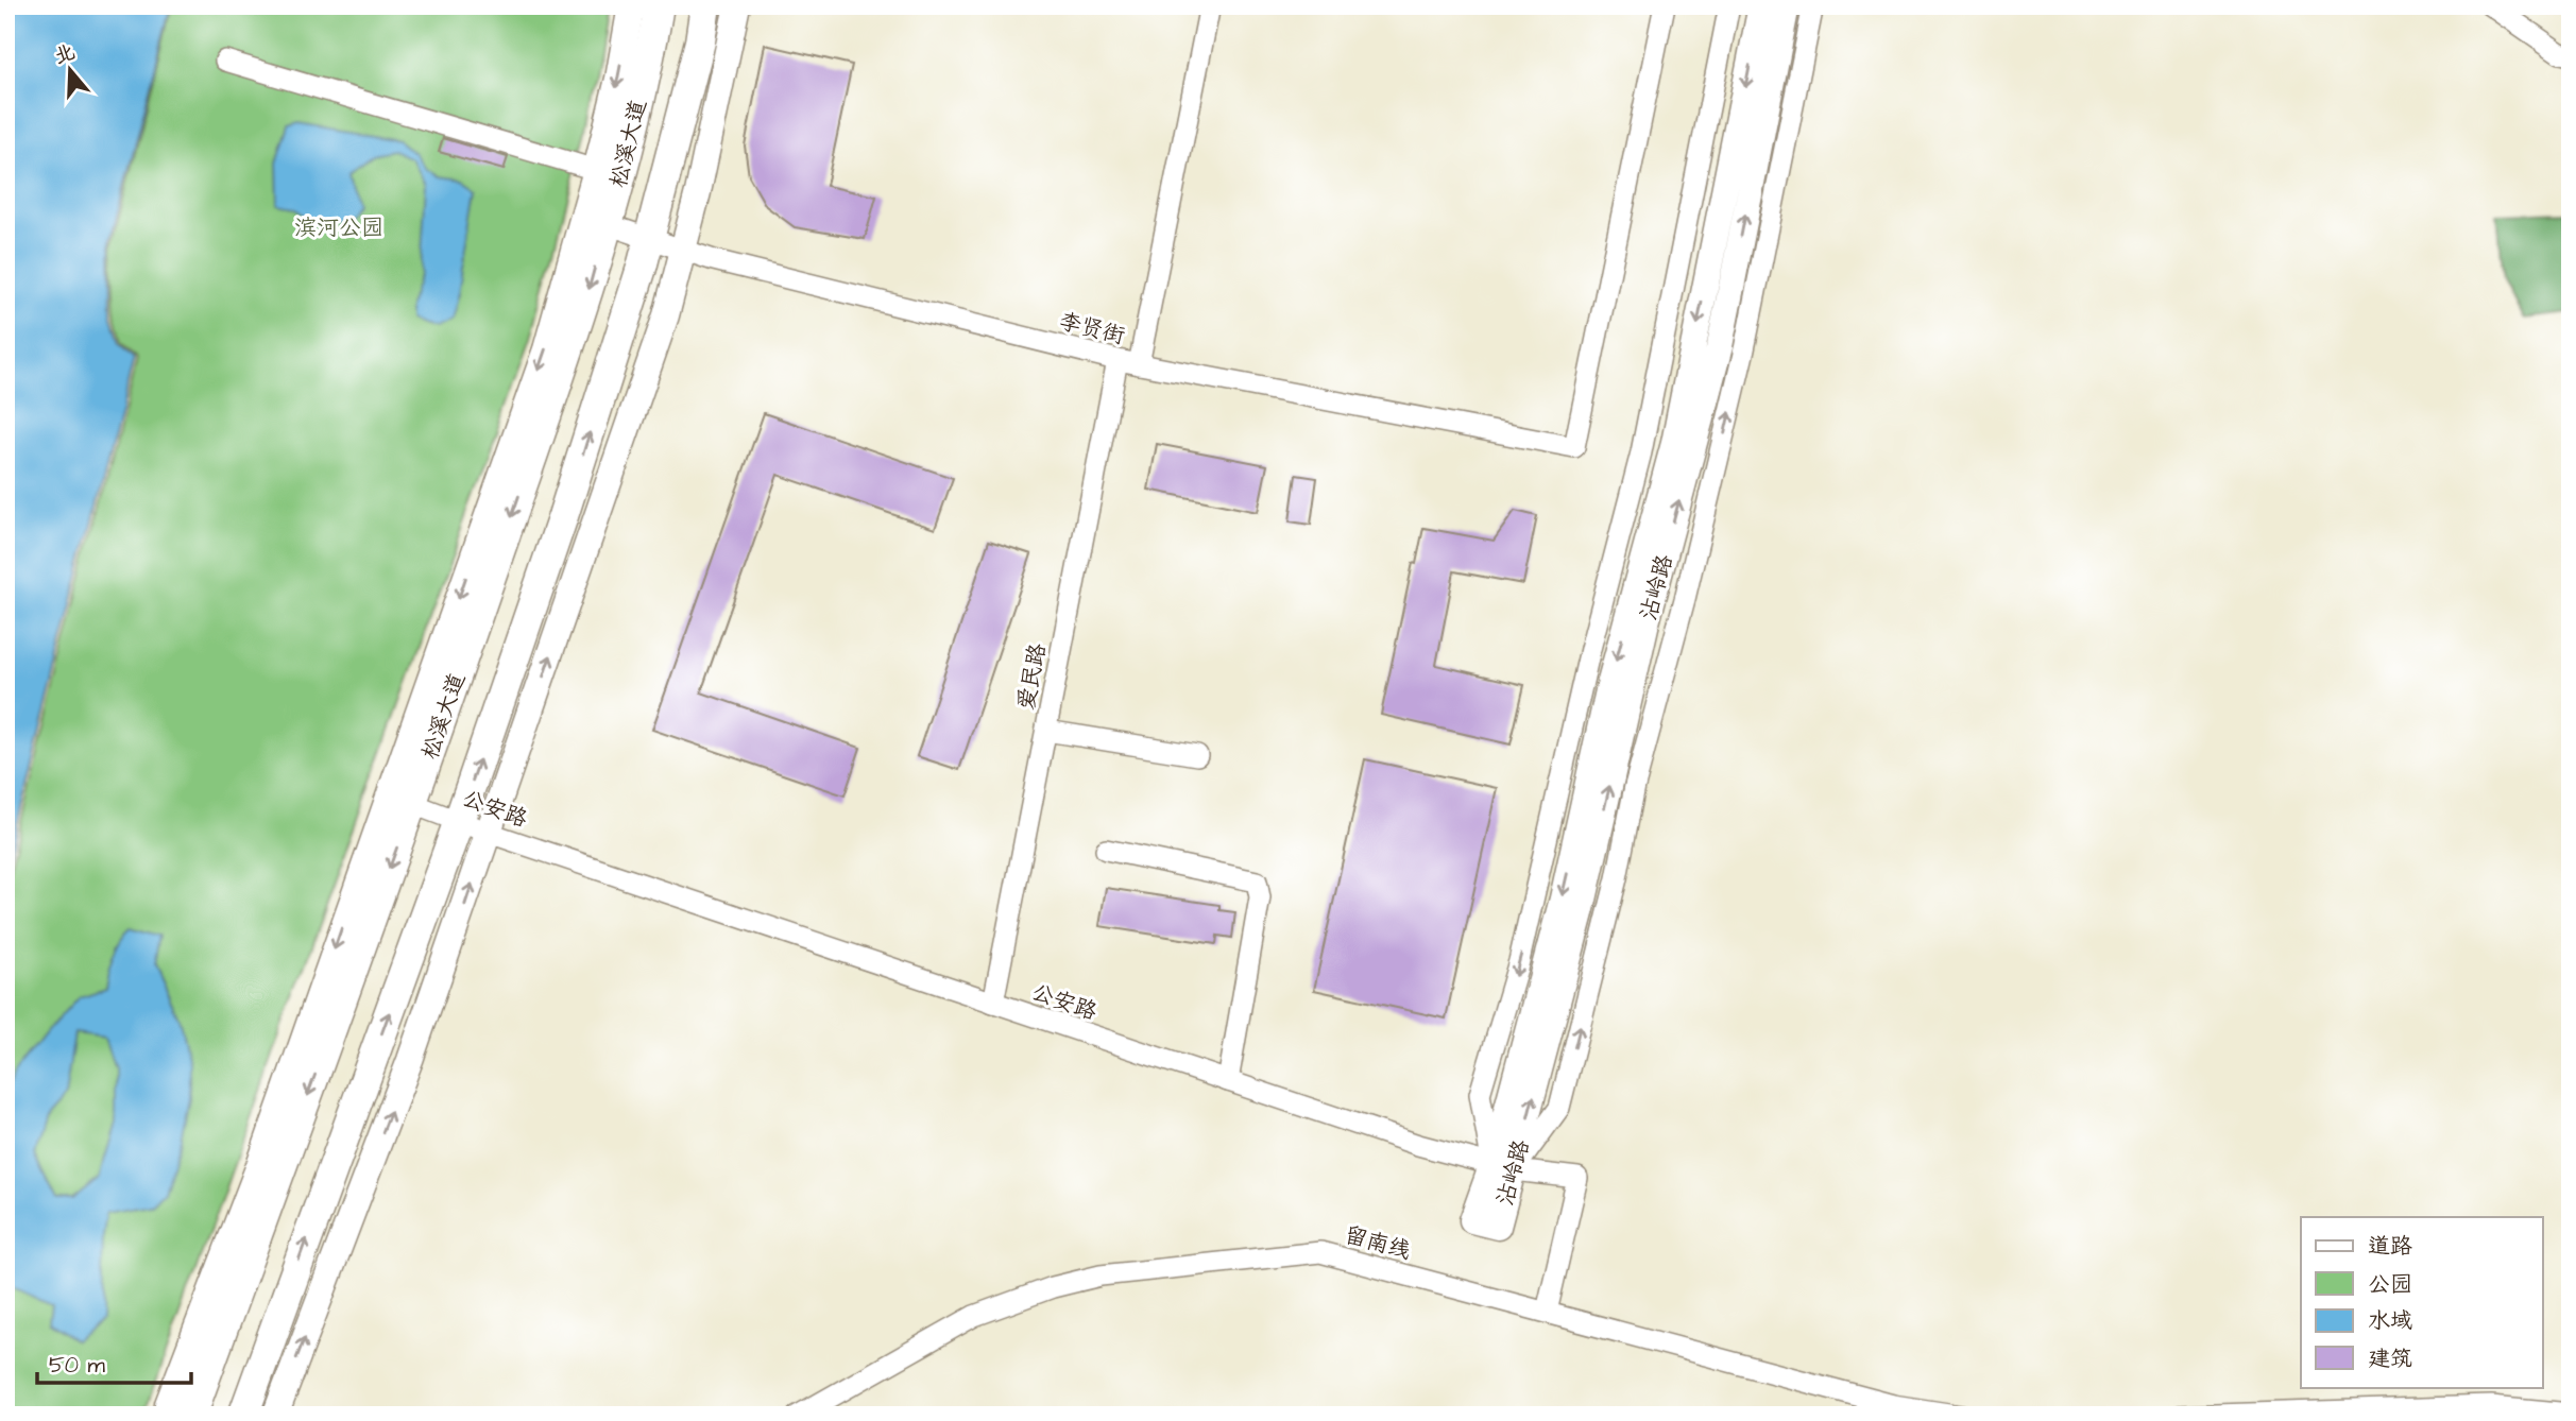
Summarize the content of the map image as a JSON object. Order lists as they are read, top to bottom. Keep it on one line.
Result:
{"streets":{"highway":["松溪大道"],"main road":["沾岭路"],"street":["李贤街","爱民路","公安路","留南线"]},"crossings":[["松溪大道","李贤街"],["松溪大道","公安路"],["李贤街","爱民路"],["沾岭路","公安路"],["爱民路","公安路"],["公安路","留南线"]],"parks":["滨河公园"],"legend":["道路","公园","水域","建筑"],"scale_bar":"50 m","north":"top"}
